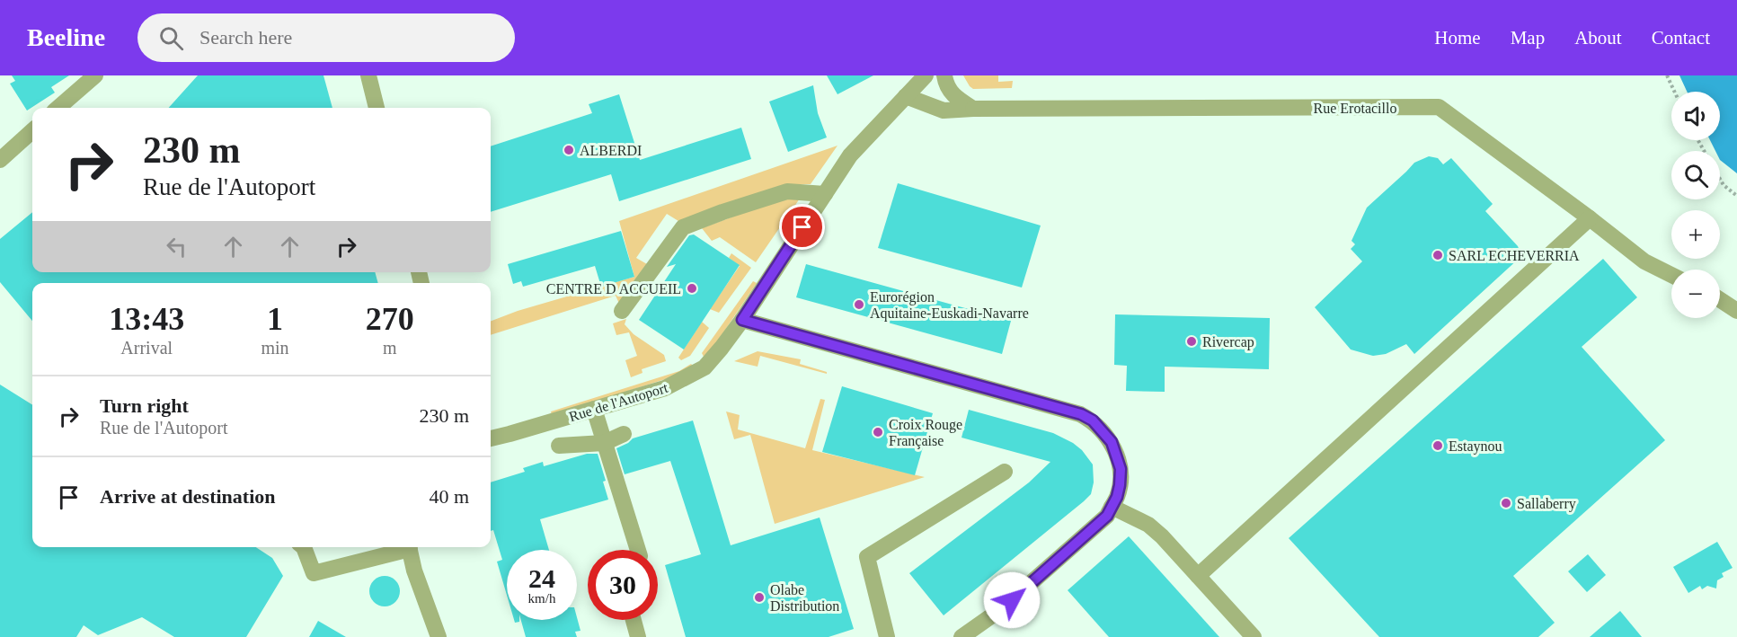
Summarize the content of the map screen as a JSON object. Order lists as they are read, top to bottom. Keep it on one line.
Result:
{"streets":{"street":["Rue Erotacillo","Rue de l'Autoport"]},"crossings":[["Rue Erotacillo","Rue de l'Autoport"]],"places":["ALBERDI","SARL ECHEVERRIA","CENTRE D ACCUEIL","Eurorégion Aquitaine-Euskadi-Navarre","Rivercap","Croix Rouge Française","Estaynou","Sallaberry","Olabe Distribution"],"page":{"header":"Beeline","search":"Search here","nav":["Home","Map","About","Contact"],"map_buttons":["+","−"],"turn":["230 m","Rue de l'Autoport"],"eta":["13:43","Arrival","1","min","270","m"],"list":[{"name":"Turn right","note":"Rue de l'Autoport","value":"230 m"},{"name":"Arrive at destination","value":"40 m"}],"speed":"24 km/h","limit":"30"}}
